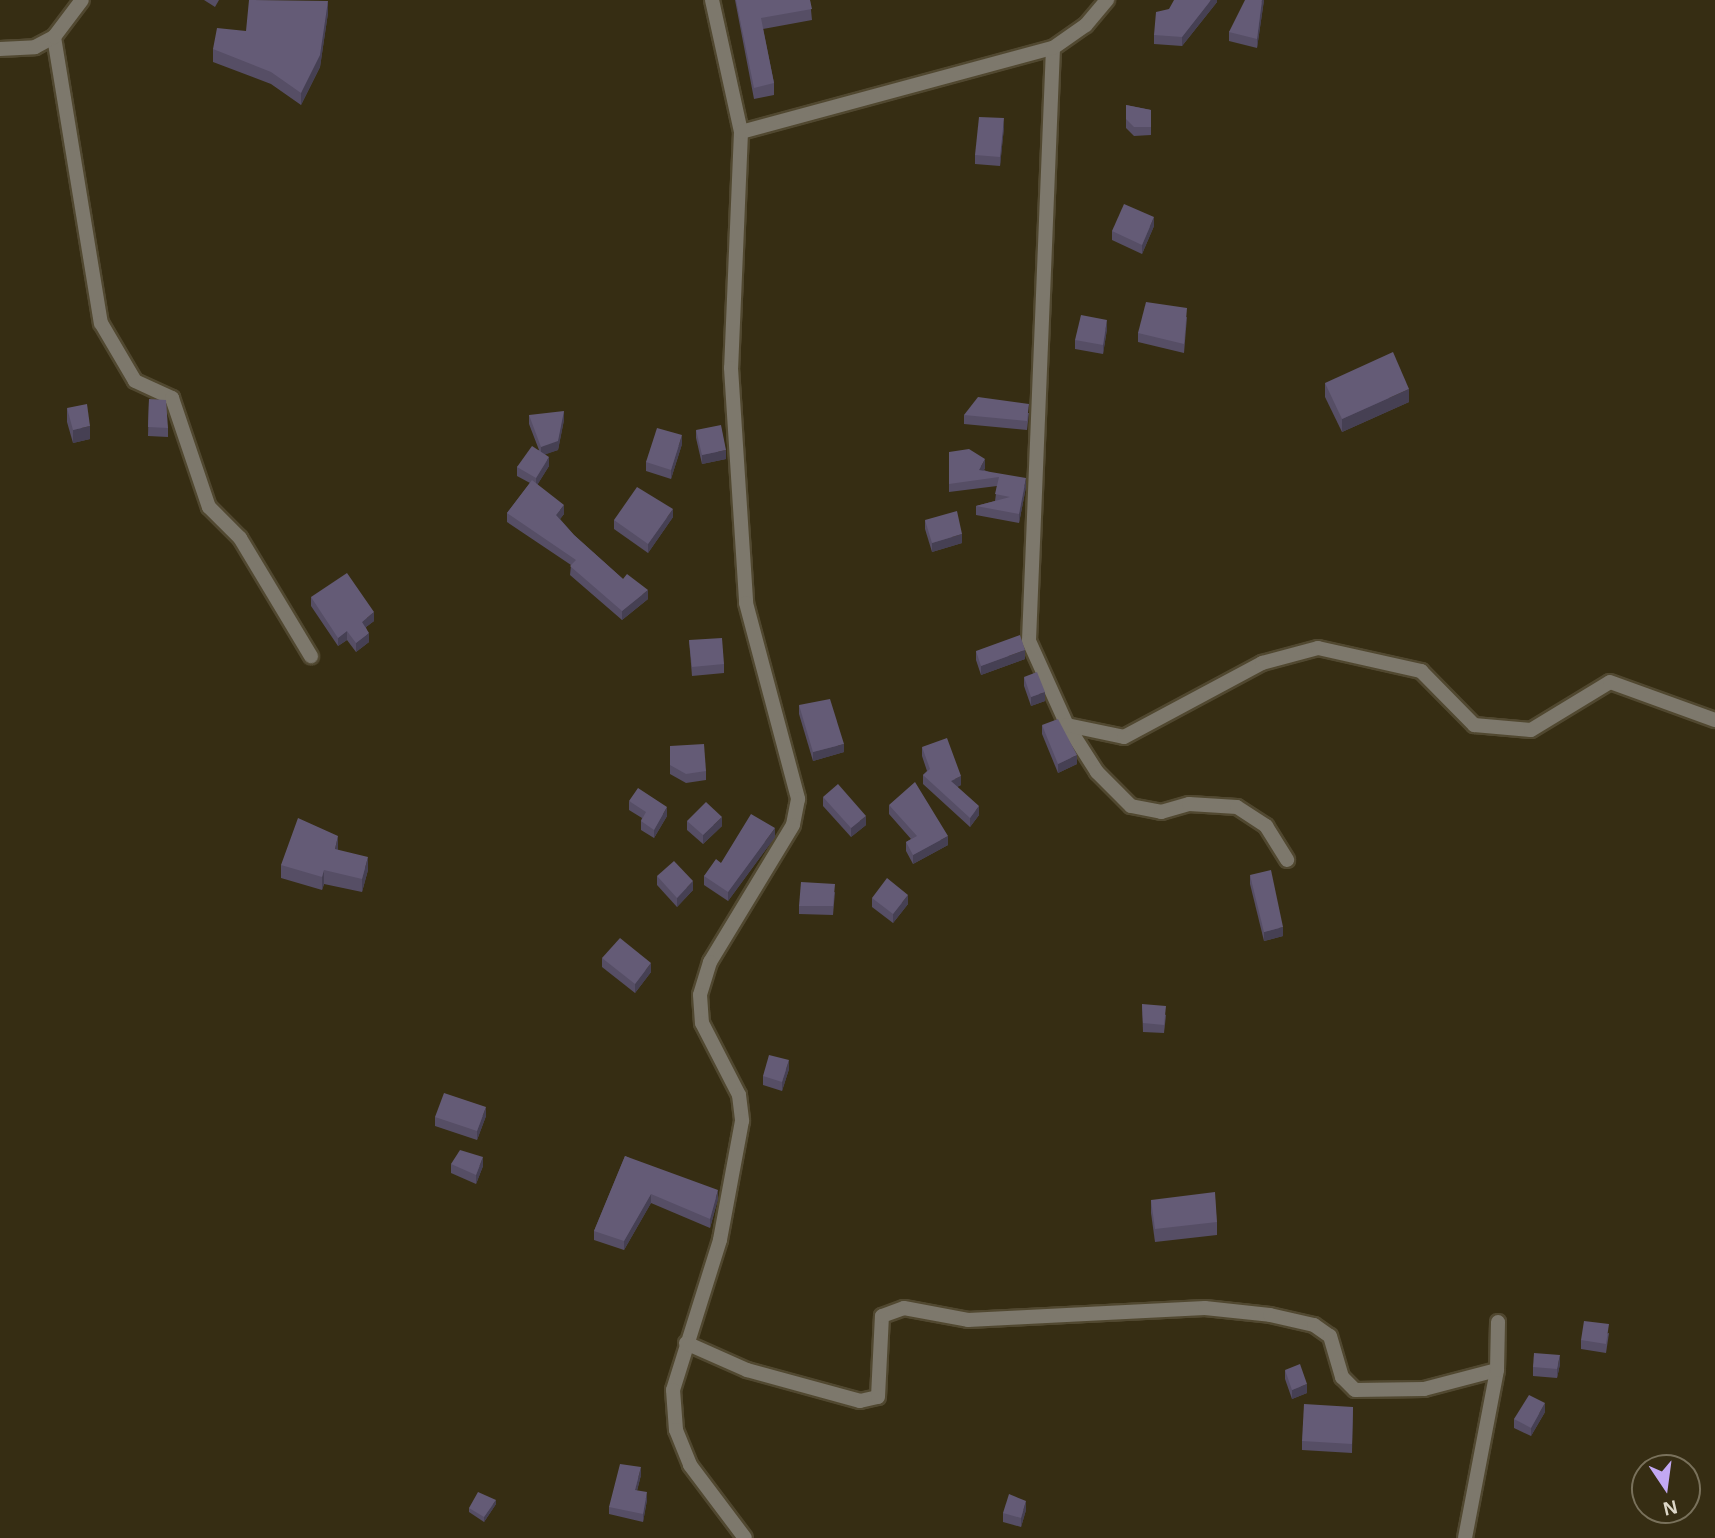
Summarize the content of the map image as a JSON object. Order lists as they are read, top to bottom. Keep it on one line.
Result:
{"north":"bottom"}
